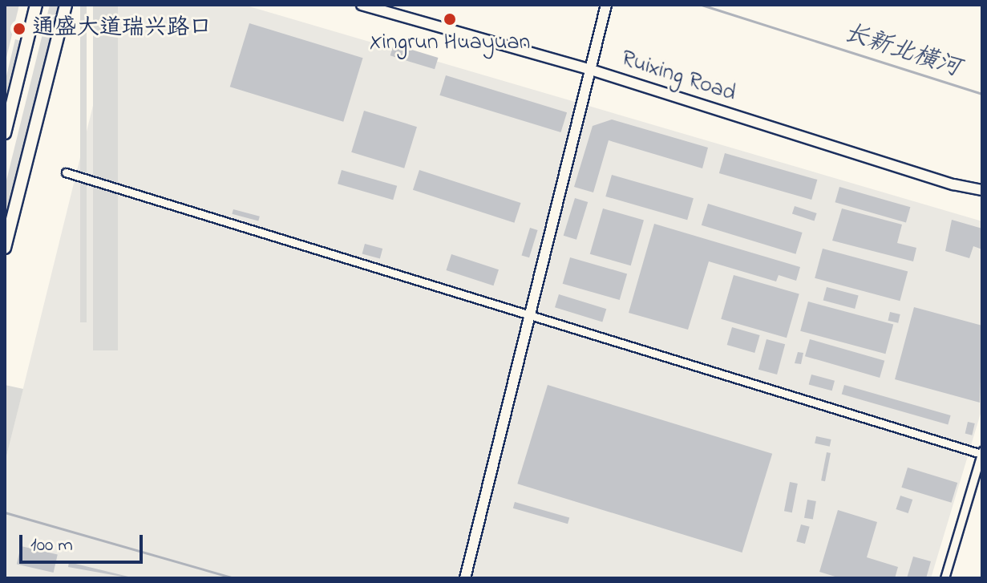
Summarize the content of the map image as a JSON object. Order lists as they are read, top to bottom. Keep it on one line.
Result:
{"streets":{"street":["Ruixing Road"]},"water":["长新北横河"],"places":["Xingrun Huayuan","通盛大道瑞兴路口"],"scale_bar":"100 m"}
